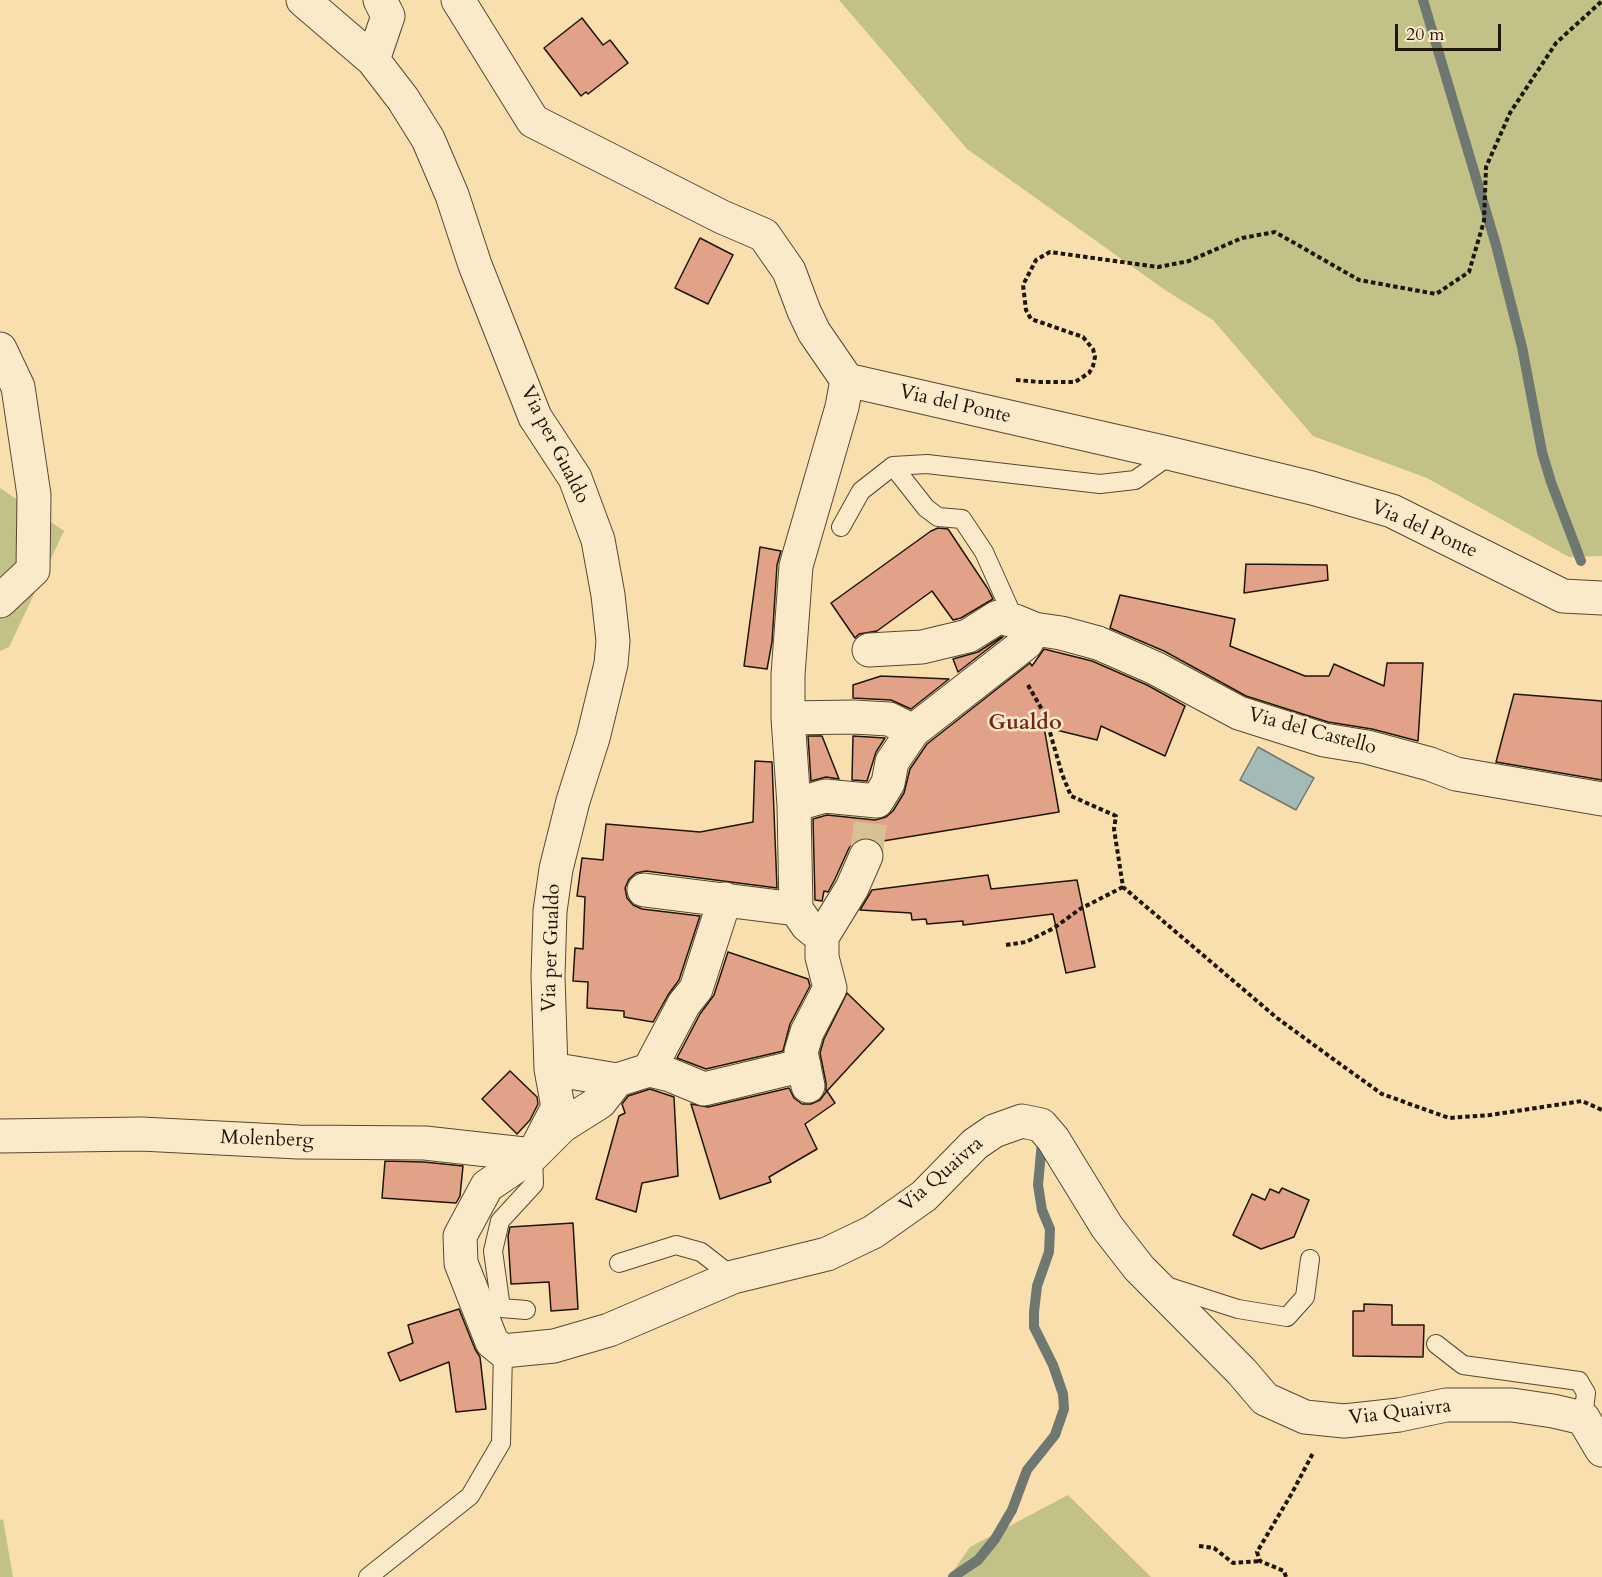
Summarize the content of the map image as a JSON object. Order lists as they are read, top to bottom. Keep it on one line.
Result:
{"streets":{"street":["Via del Ponte","Via per Gualdo","Via del Castello","Molenberg","Via Quaivra"]},"crossings":[["Via per Gualdo","Molenberg"]],"districts":["Gualdo"],"scale_bar":"20 m"}
